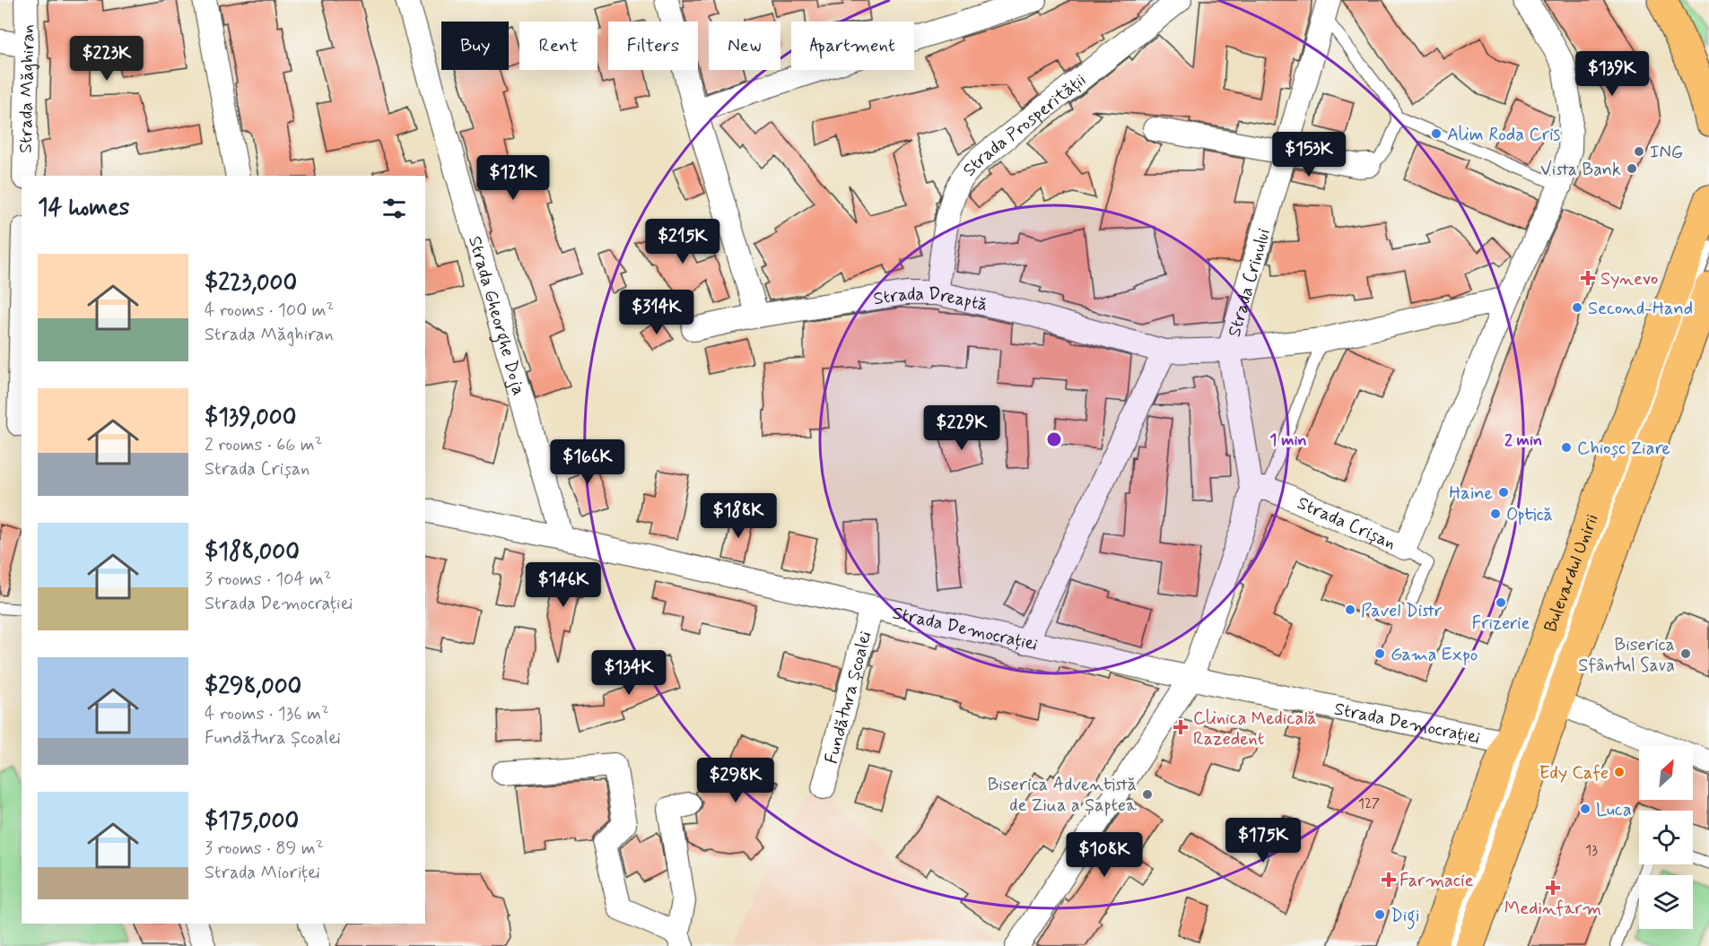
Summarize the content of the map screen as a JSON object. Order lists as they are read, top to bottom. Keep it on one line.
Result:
{"streets":{"main road":["Bulevardul Unirii"],"street":["Strada Măghiran","Strada Prosperității","Strada Crinului","Strada Dreaptă","Strada Gheorghe Doja","Strada Crișan","Strada Democrației","Fundătura Școalei"]},"crossings":[["Strada Prosperității","Strada Dreaptă"],["Strada Crinului","Strada Dreaptă"],["Strada Gheorghe Doja","Strada Democrației"],["Bulevardul Unirii","Strada Democrației"],["Strada Democrației","Fundătura Școalei"]],"places":{"other":["Alim Roda Cris","ING","Vista Bank","Second-Hand","Chioșc Ziare","Haine","Optică","Frizerie","Pavel Distr","Gama Expo","Biserica Sfântul Sava","Edy Cafe","Biserica Adventistă de Ziua a Șaptea","Luca","Digi"],"health":["Synevo","Clinica Medicală Razedent","Farmacie","Medinfarm"]},"house_numbers":["127","13"],"north":"top right","page":{"chip":["Buy","Rent","Filters","New","Apartment"],"price":["$223K","$139K","$153K","$121K","$215K","$314K","$229K","$166K","$188K","$146K","$134K","$298K","$175K","$108K"],"heading":"14 homes","list":[{"name":"$223,000","note":"4 rooms · 100 m² · Strada Măghiran"},{"name":"$139,000","note":"2 rooms · 66 m² · Strada Crișan"},{"name":"$188,000","note":"3 rooms · 104 m² · Strada Democrației"},{"name":"$298,000","note":"4 rooms · 136 m² · Fundătura Școalei"},{"name":"$175,000","note":"3 rooms · 89 m² · Strada Mioriței"}]},"rings":["1 min","2 min"]}
